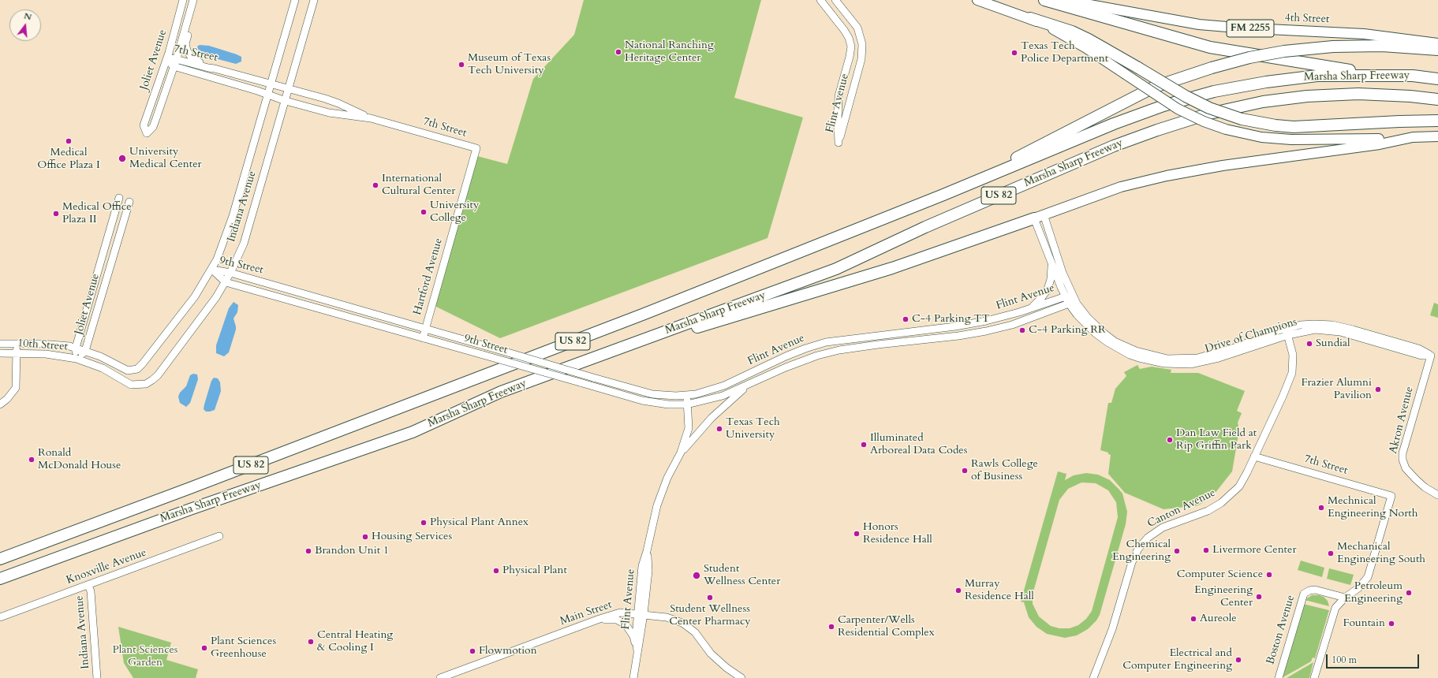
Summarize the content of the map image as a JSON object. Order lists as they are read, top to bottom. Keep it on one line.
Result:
{"streets":{"highway":["Marsha Sharp Freeway","US 82"],"main road":["4th Street","FM 2255"],"street":["7th Street","Joliet Avenue","Flint Avenue","Indiana Avenue","9th Street","Hartford Avenue","Drive of Champions","10th Street","Akron Avenue","Canton Avenue","Knoxville Avenue","Main Street","Boston Avenue"]},"crossings":[["7th Street","Joliet Avenue"],["7th Street","Indiana Avenue"],["7th Street","Hartford Avenue"],["7th Street","Canton Avenue"],["7th Street","Boston Avenue"],["Joliet Avenue","10th Street"],["Flint Avenue","9th Street"],["Flint Avenue","Drive of Champions"],["Flint Avenue","Main Street"],["Indiana Avenue","9th Street"],["Indiana Avenue","10th Street"],["Indiana Avenue","Knoxville Avenue"],["9th Street","Hartford Avenue"],["Drive of Champions","Akron Avenue"],["Drive of Champions","Canton Avenue"]],"parks":["Plant Sciences Garden"],"places":["National Ranching Heritage Center","Texas Tech Police Department","Museum of Texas Tech University","Medical Office Plaza I","University Medical Center","International Cultural Center","University College","Medical Office Plaza II","C-4 Parking TT","C-4 Parking RR","Sundial","Frazier Alumni Pavilion","Texas Tech University","Dan Law Field at Rip Griffin Park","Illuminated Arboreal Data Codes","Ronald McDonald House","Rawls College of Business","Mechnical Engineering North","Physical Plant Annex","Honors Residence Hall","Housing Services","Livermore Center","Brandon Unit 1","Chemical Engineering","Mechanical Engineering South","Physical Plant","Computer Science","Student Wellness Center","Murray Residence Hall","Petroleum Engineering","Engineering Center","Student Wellness Center Pharmacy","Aureole","Fountain","Carpenter/Wells Residential Complex","Central Heating & Cooling I","Plant Sciences Greenhouse","Flowmotion","Electrical and Computer Engineering"],"scale_bar":"100 m","north":"top"}
